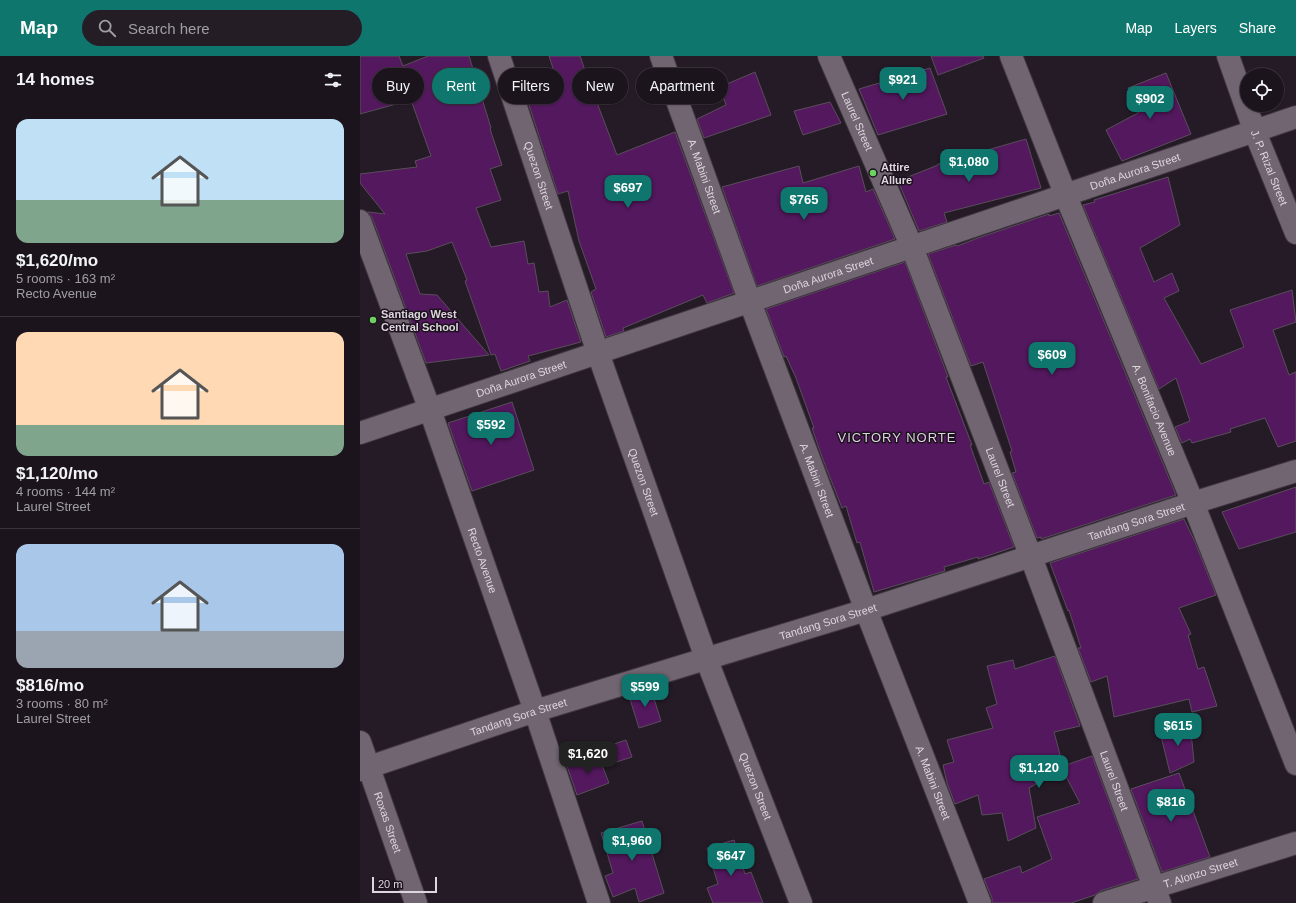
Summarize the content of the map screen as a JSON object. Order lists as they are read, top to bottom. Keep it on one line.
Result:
{"streets":{"street":["Laurel Street","J. P. Rizal Street","Doña Aurora Street","Quezon Street","A. Mabini Street","A. Bonifacio Avenue","Tandang Sora Street","Recto Avenue","Roxas Street","T. Alonzo Street"]},"crossings":[["Laurel Street","Doña Aurora Street"],["Laurel Street","Tandang Sora Street"],["Laurel Street","T. Alonzo Street"],["J. P. Rizal Street","Doña Aurora Street"],["Doña Aurora Street","Quezon Street"],["Doña Aurora Street","A. Mabini Street"],["Doña Aurora Street","A. Bonifacio Avenue"],["Doña Aurora Street","Recto Avenue"],["Quezon Street","Tandang Sora Street"],["A. Mabini Street","Tandang Sora Street"],["A. Bonifacio Avenue","Tandang Sora Street"],["Tandang Sora Street","Recto Avenue"],["Tandang Sora Street","Roxas Street"]],"districts":["VICTORY NORTE"],"places":["Attire Allure","Santiago West Central School"],"scale_bar":"20 m","page":{"header":"Map","search":"Search here","nav":["Map","Layers","Share"],"heading":"14 homes","price":["$921","$902","$1,080","$697","$765","$609","$592","$599","$615","$1,620","$1,120","$816","$1,960","$647"],"chip":["Buy","Rent","Filters","New","Apartment"],"list":[{"name":"$1,620/mo","note":"5 rooms · 163 m² · Recto Avenue"},{"name":"$1,120/mo","note":"4 rooms · 144 m² · Laurel Street"},{"name":"$816/mo","note":"3 rooms · 80 m² · Laurel Street"}],"scale":"20 m"}}
